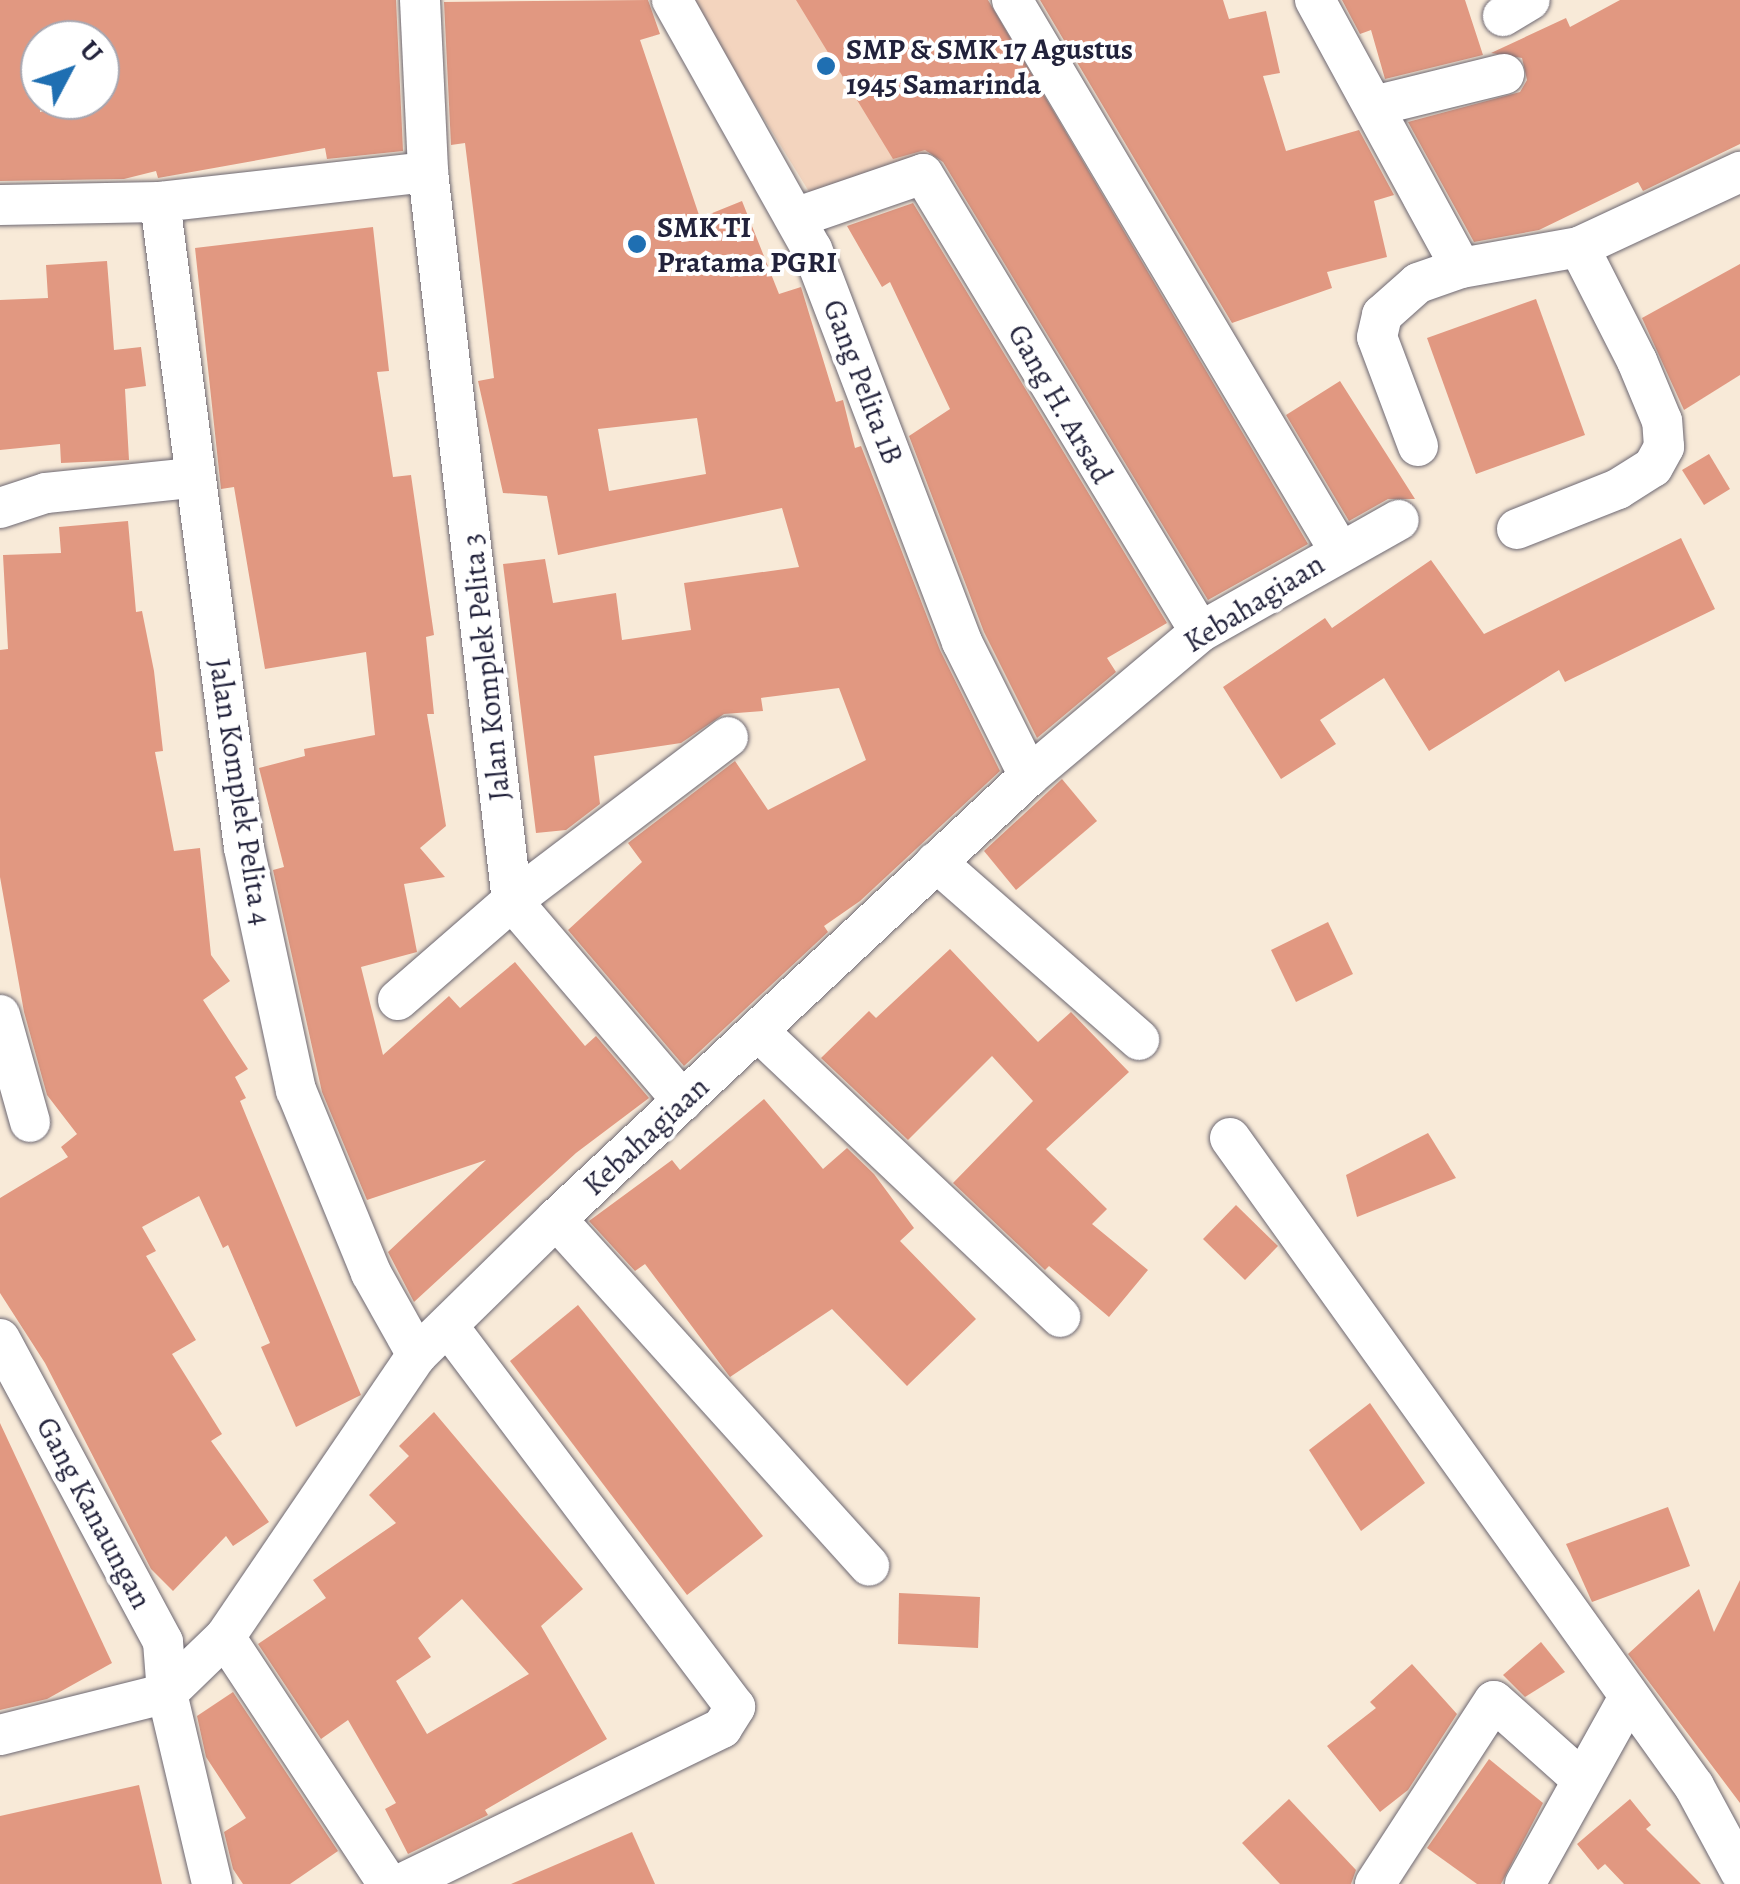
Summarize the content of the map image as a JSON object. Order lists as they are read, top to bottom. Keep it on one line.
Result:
{"streets":{"street":["Gang Pelita 1B","Gang H. Arsad","Kebahagiaan","Jalan Komplek Pelita 3","Jalan Komplek Pelita 4","Gang Kanaungan"]},"crossings":[["Gang Pelita 1B","Gang H. Arsad"],["Gang Pelita 1B","Kebahagiaan"],["Gang H. Arsad","Kebahagiaan"],["Kebahagiaan","Jalan Komplek Pelita 4"],["Kebahagiaan","Gang Kanaungan"]],"places":["SMP & SMK 17 Agustus 1945 Samarinda","SMK TI Pratama PGRI"],"north":"top right"}
